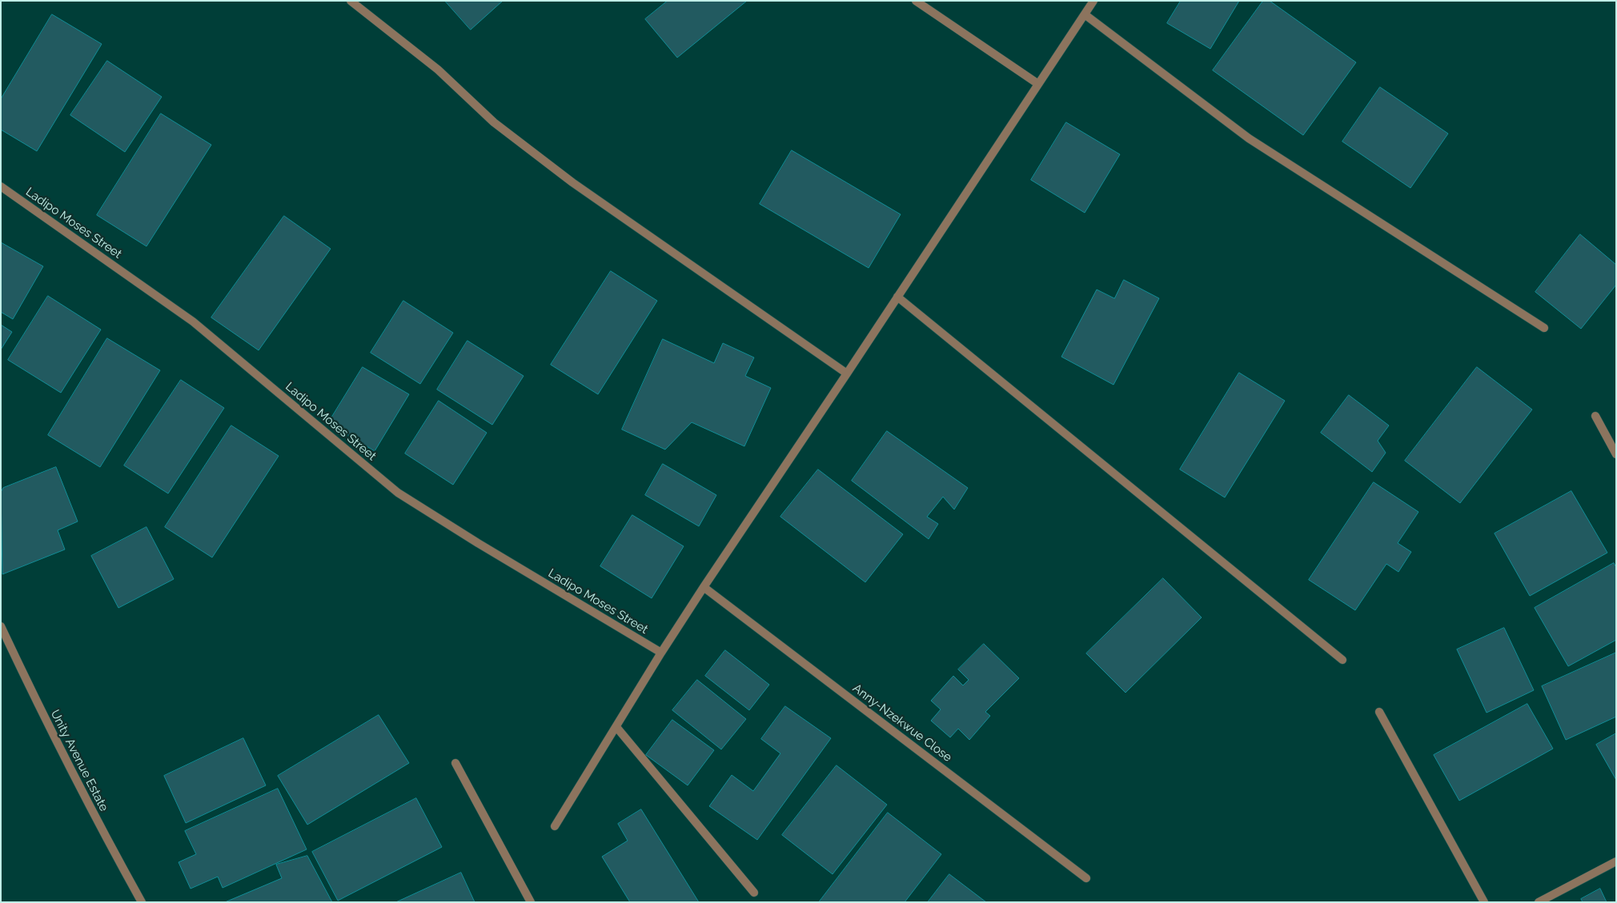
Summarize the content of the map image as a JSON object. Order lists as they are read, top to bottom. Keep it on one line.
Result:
{"streets":{"street":["Ladipo Moses Street","Anny-Nzekwue Close","Unity Avenue Estate"]}}
